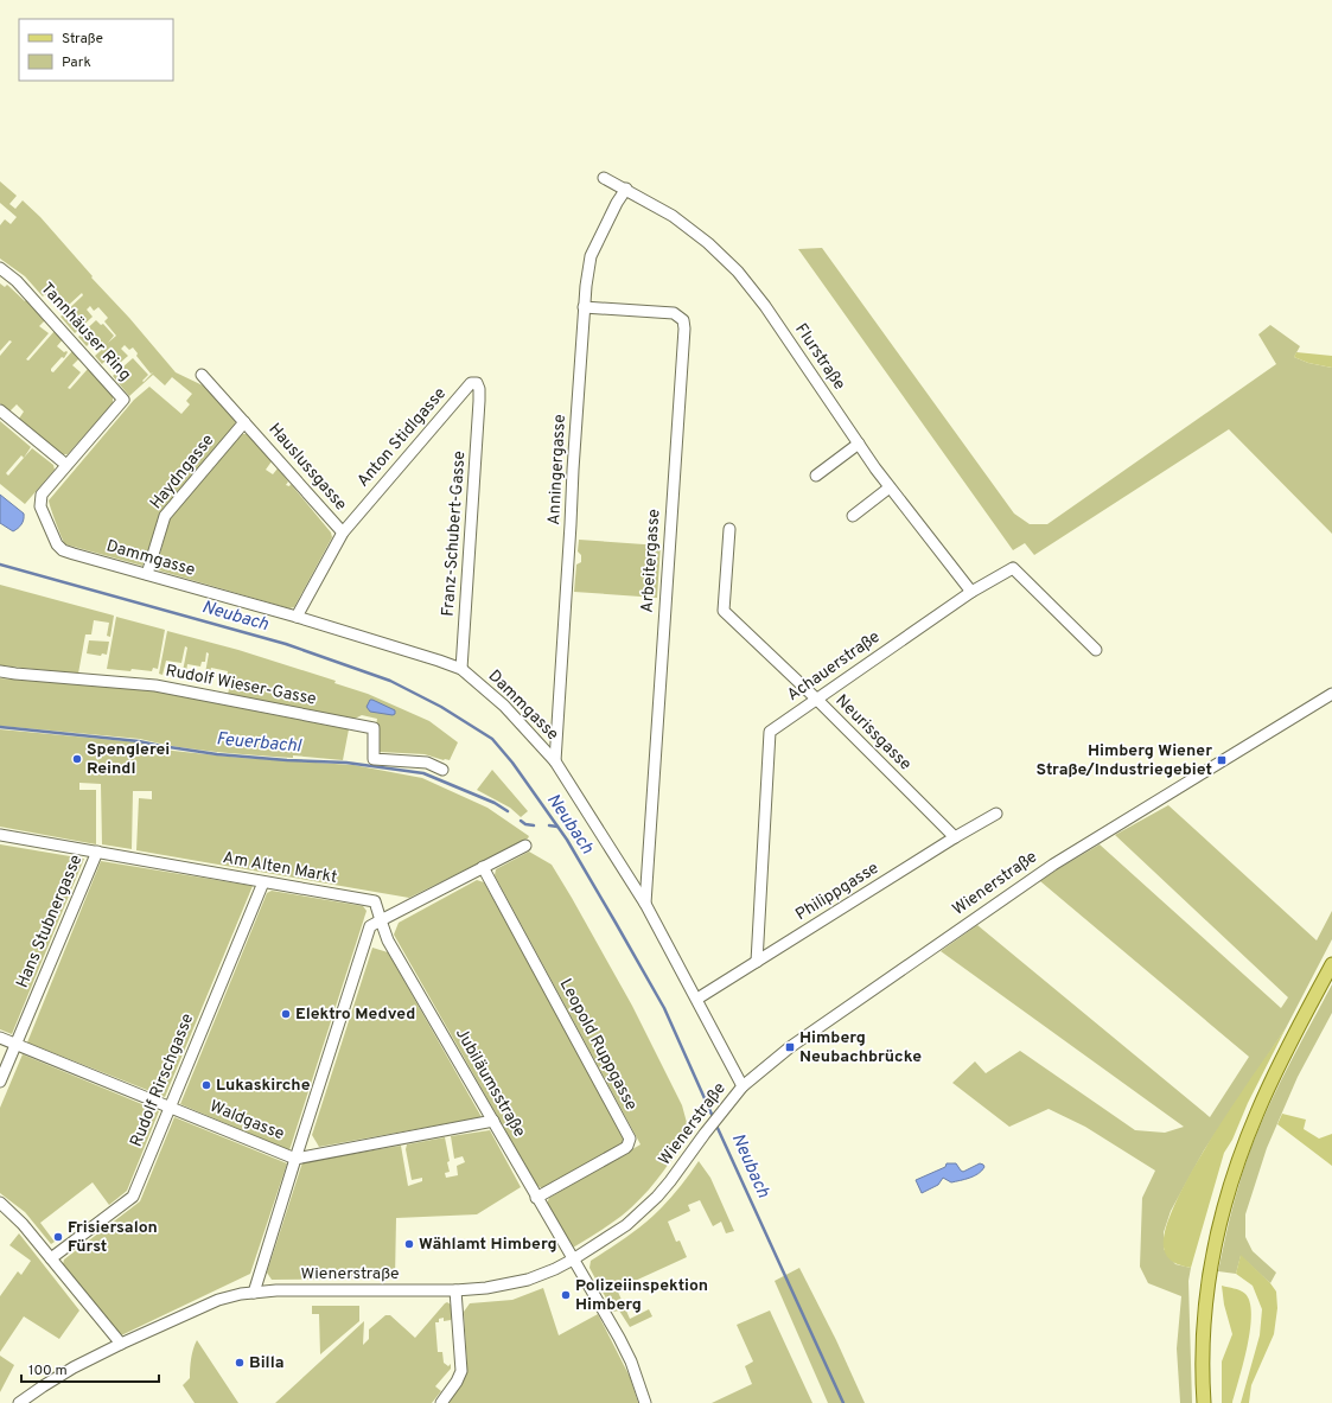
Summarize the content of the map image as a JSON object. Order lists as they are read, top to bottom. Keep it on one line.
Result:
{"streets":{"street":["Tannhäuser Ring","Flurstraße","Anton Stidlgasse","Hauslussgasse","Anningergasse","Haydngasse","Franz-Schubert-Gasse","Dammgasse","Arbeitergasse","Achauerstraße","Rudolf Wieser-Gasse","Neurissgasse","Am Alten Markt","Wienerstraße","Philippgasse","Hans Stubnergasse","Leopold Ruppgasse","Rudolf Rirschgasse","Jubiläumsstraße","Waldgasse"]},"crossings":[["Tannhäuser Ring","Dammgasse"],["Flurstraße","Anningergasse"],["Flurstraße","Achauerstraße"],["Anton Stidlgasse","Hauslussgasse"],["Anton Stidlgasse","Franz-Schubert-Gasse"],["Hauslussgasse","Haydngasse"],["Hauslussgasse","Dammgasse"],["Anningergasse","Dammgasse"],["Anningergasse","Arbeitergasse"],["Haydngasse","Dammgasse"],["Franz-Schubert-Gasse","Dammgasse"],["Dammgasse","Arbeitergasse"],["Dammgasse","Wienerstraße"],["Dammgasse","Philippgasse"],["Achauerstraße","Neurissgasse"],["Achauerstraße","Philippgasse"],["Neurissgasse","Philippgasse"],["Am Alten Markt","Hans Stubnergasse"],["Am Alten Markt","Rudolf Rirschgasse"],["Am Alten Markt","Jubiläumsstraße"],["Wienerstraße","Jubiläumsstraße"],["Hans Stubnergasse","Waldgasse"],["Leopold Ruppgasse","Jubiläumsstraße"],["Rudolf Rirschgasse","Waldgasse"],["Jubiläumsstraße","Waldgasse"]],"water":["Neubach","Feuerbachl"],"places":{"other":["Spenglerei Reindl","Elektro Medved","Lukaskirche","Frisiersalon Fürst","Wählamt Himberg","Polizeiinspektion Himberg","Billa"],"transit":["Himberg Wiener Straße/Industriegebiet","Himberg Neubachbrücke"]},"legend":["Straße","Park"],"scale_bar":"100 m"}
